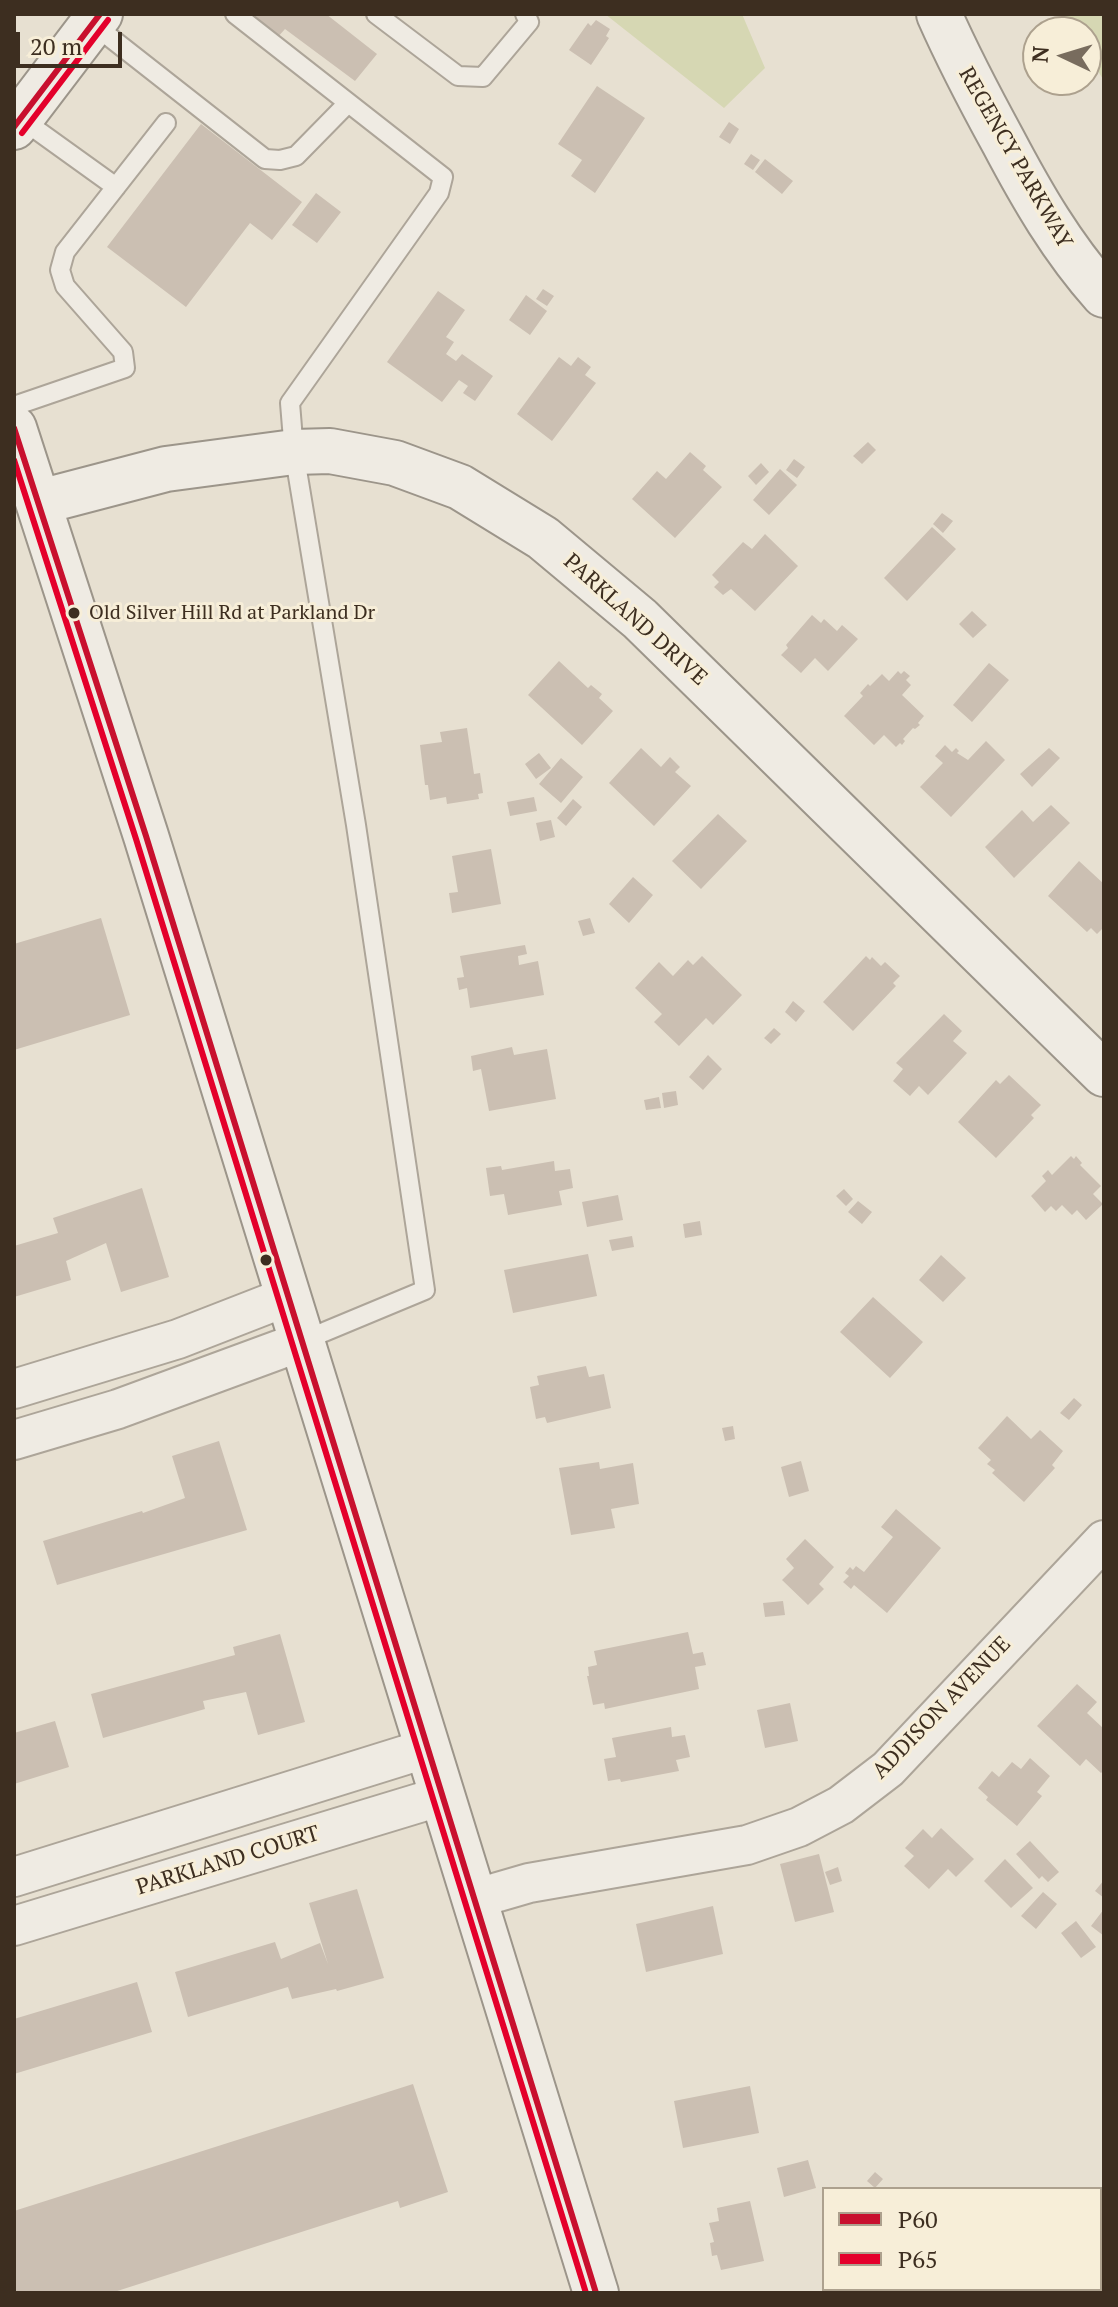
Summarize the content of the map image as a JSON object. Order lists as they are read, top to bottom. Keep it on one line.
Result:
{"streets":{"street":["REGENCY PARKWAY","PARKLAND DRIVE","ADDISON AVENUE","PARKLAND COURT"]},"places":["Old Silver Hill Rd at Parkland Dr"],"lines":["transit line P60","transit line P65"],"legend":["P60","P65"],"scale_bar":"20 m","north":"left"}
